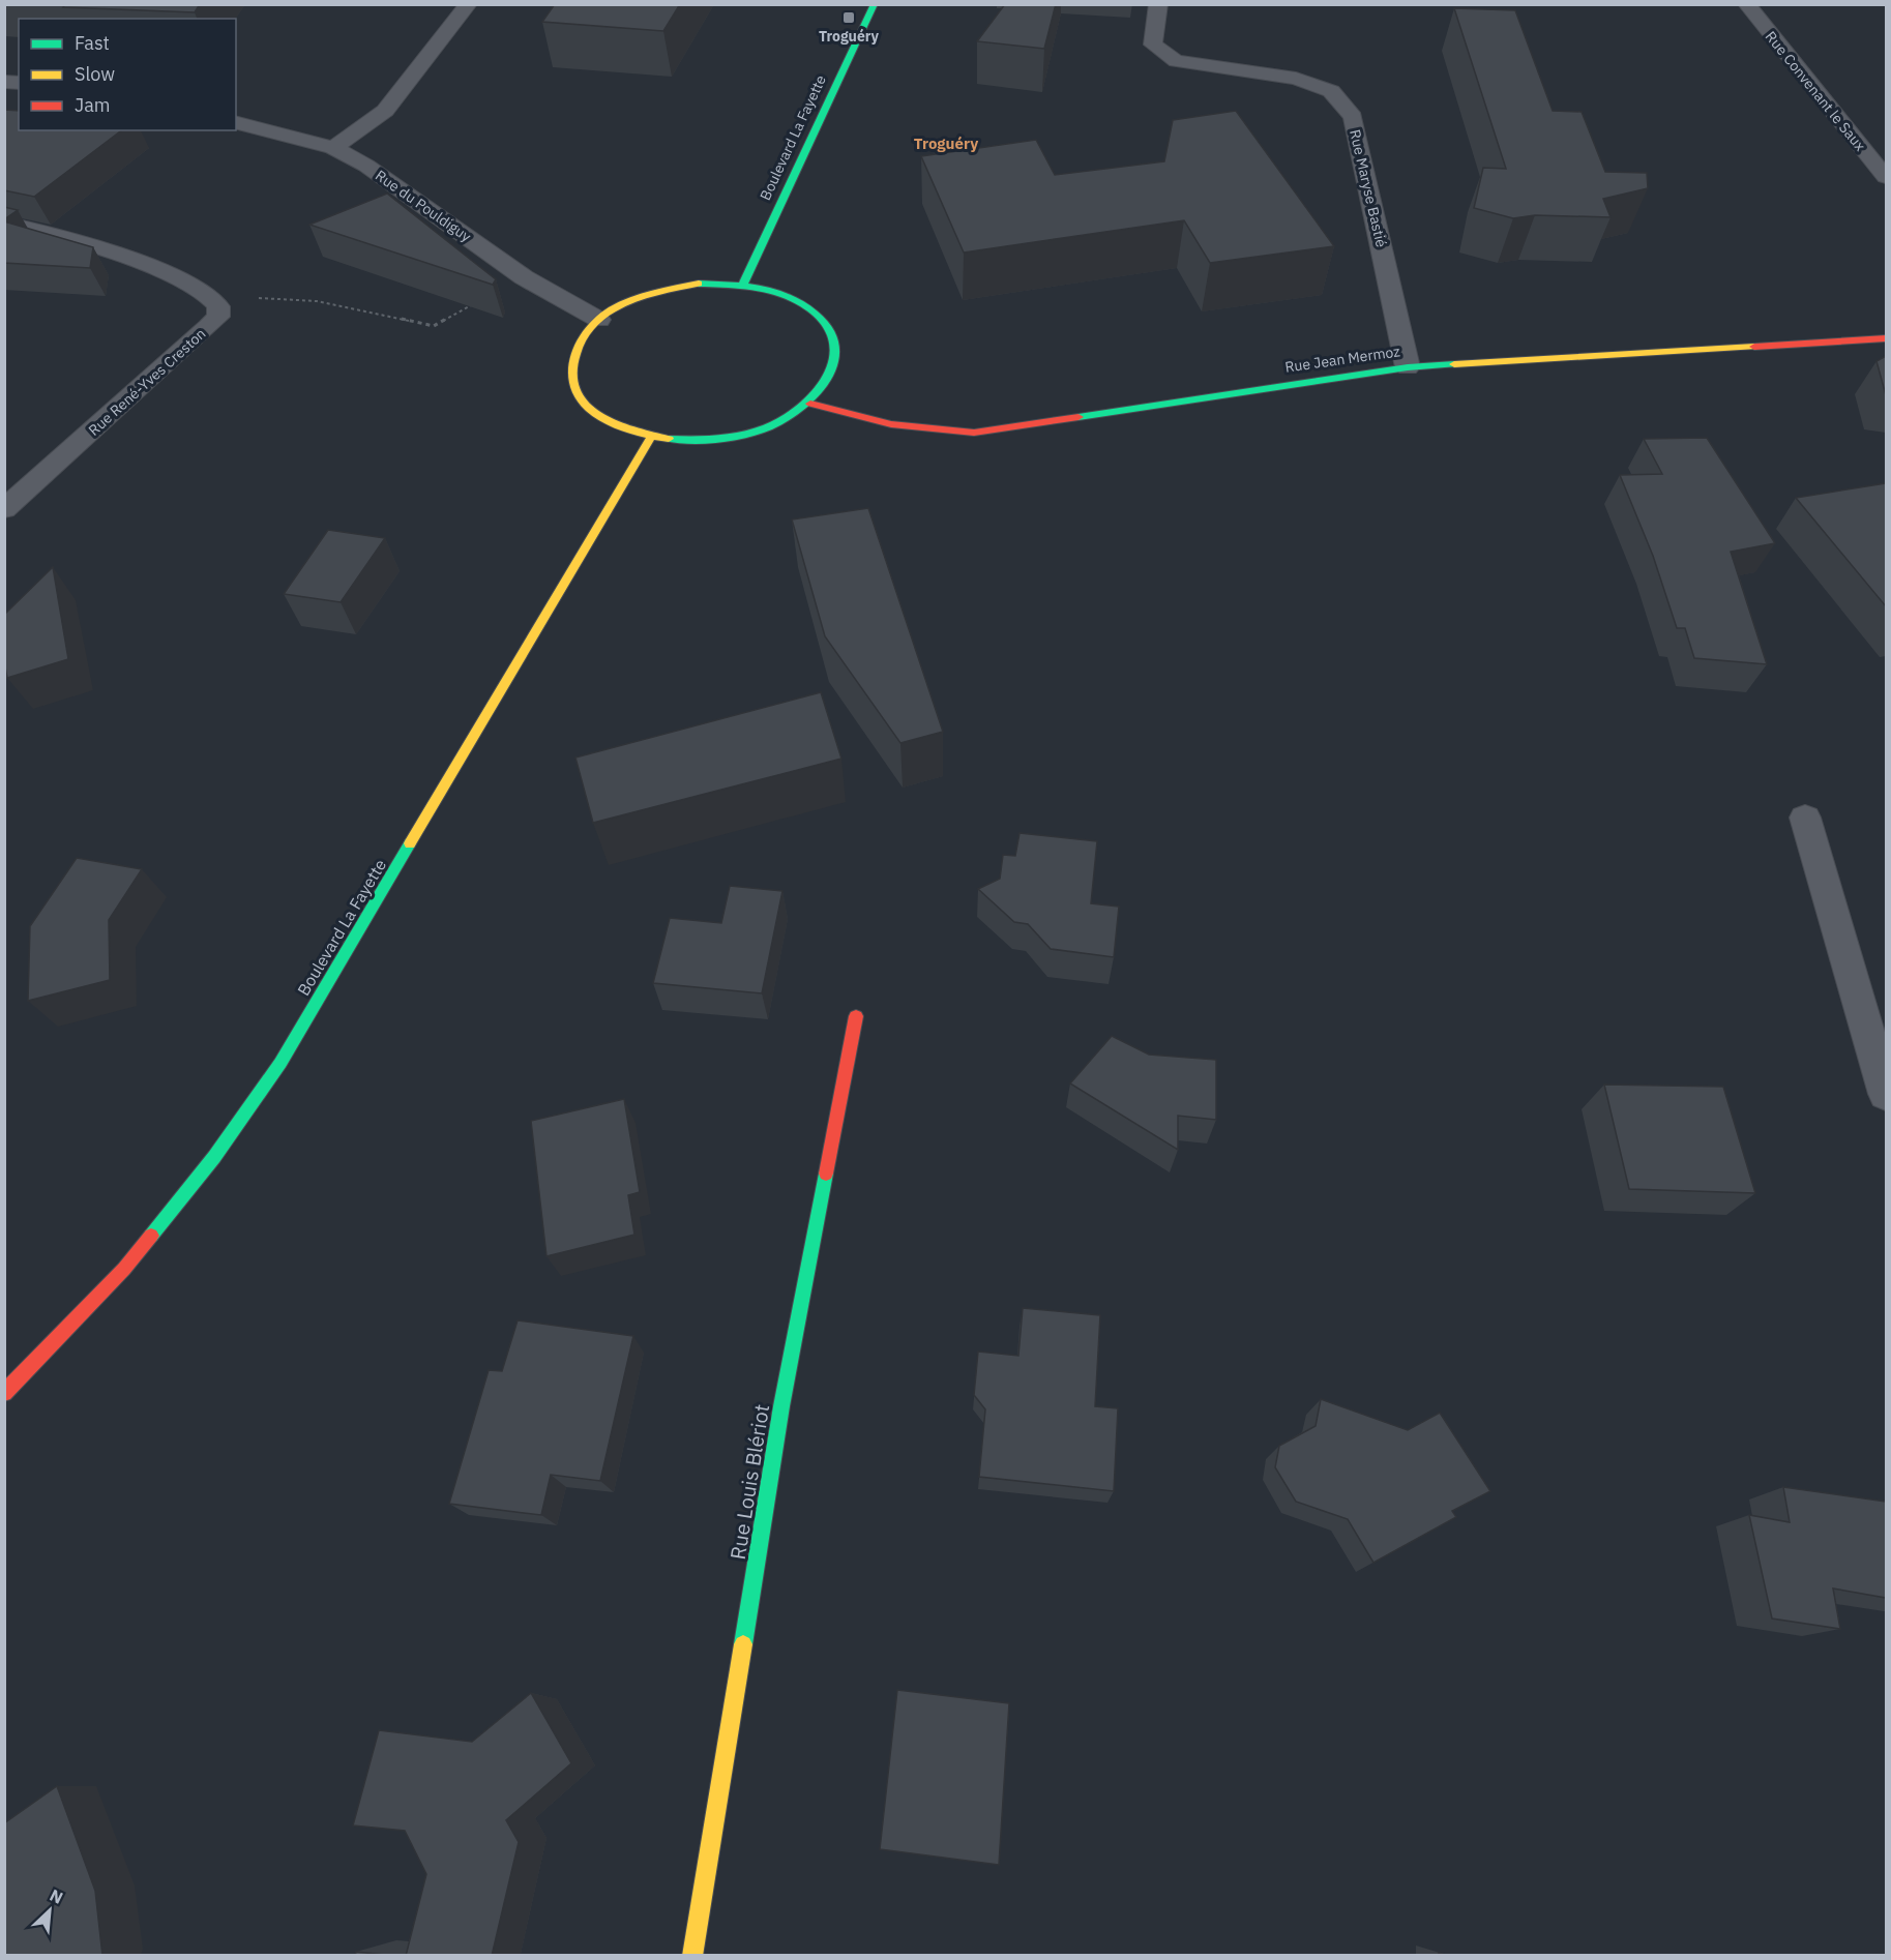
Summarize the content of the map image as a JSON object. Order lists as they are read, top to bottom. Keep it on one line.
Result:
{"streets":{"main road":["Boulevard La Fayette","Rue Jean Mermoz","Rue Louis Blériot"],"street":["Rue Convenant le Saux","Rue Maryse Bastié","Rue du Pouldiguy","Rue René-Yves Creston"]},"crossings":[["Boulevard La Fayette","Rue du Pouldiguy"],["Boulevard La Fayette","Rue Jean Mermoz"],["Rue Maryse Bastié","Rue Jean Mermoz"],["Rue du Pouldiguy","Rue Jean Mermoz"]],"districts":["Troguéry"],"places":{"transit":["Troguéry"]},"legend":["Fast","Slow","Jam"],"north":"top right"}
